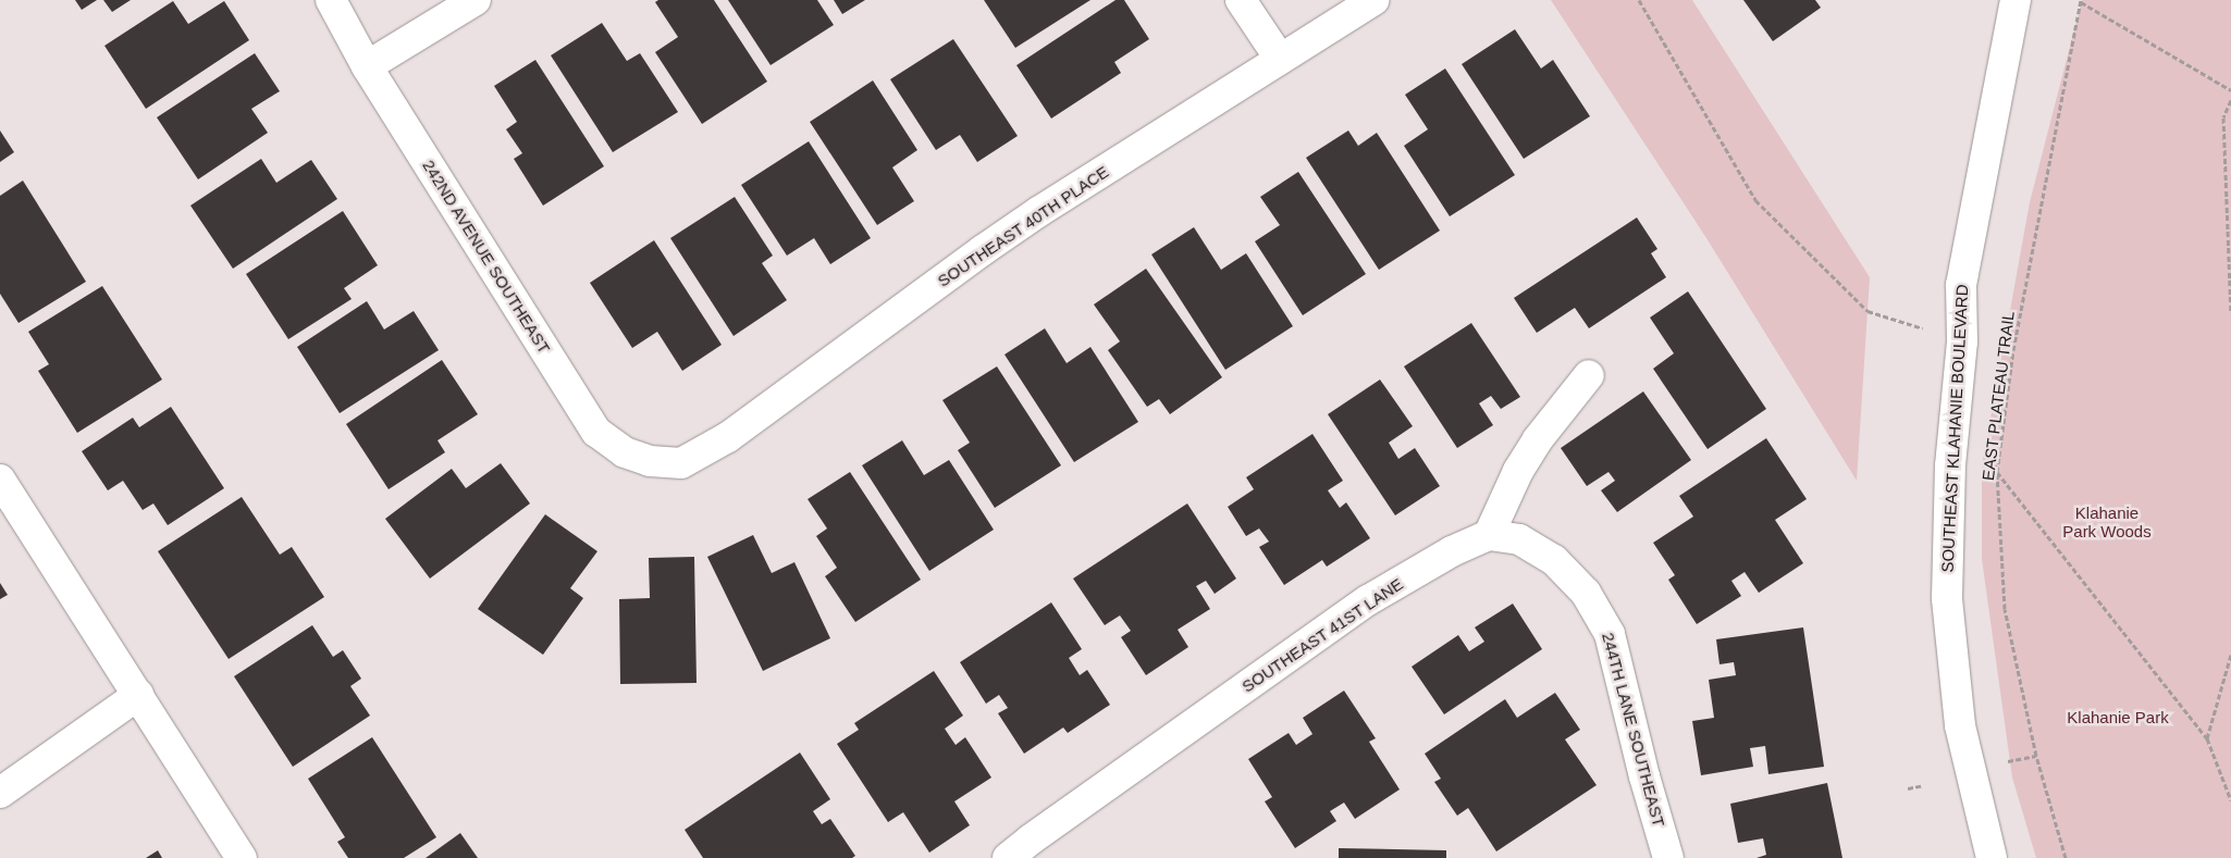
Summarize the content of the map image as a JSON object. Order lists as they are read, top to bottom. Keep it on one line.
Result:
{"streets":{"street":["SOUTHEAST 40TH PLACE","242ND AVENUE SOUTHEAST","SOUTHEAST KLAHANIE BOULEVARD","SOUTHEAST 41ST LANE","244TH LANE SOUTHEAST"],"path":["EAST PLATEAU TRAIL"]},"crossings":[["SOUTHEAST 40TH PLACE","242ND AVENUE SOUTHEAST"],["SOUTHEAST 41ST LANE","244TH LANE SOUTHEAST"]],"parks":["Klahanie Park Woods","Klahanie Park"]}
